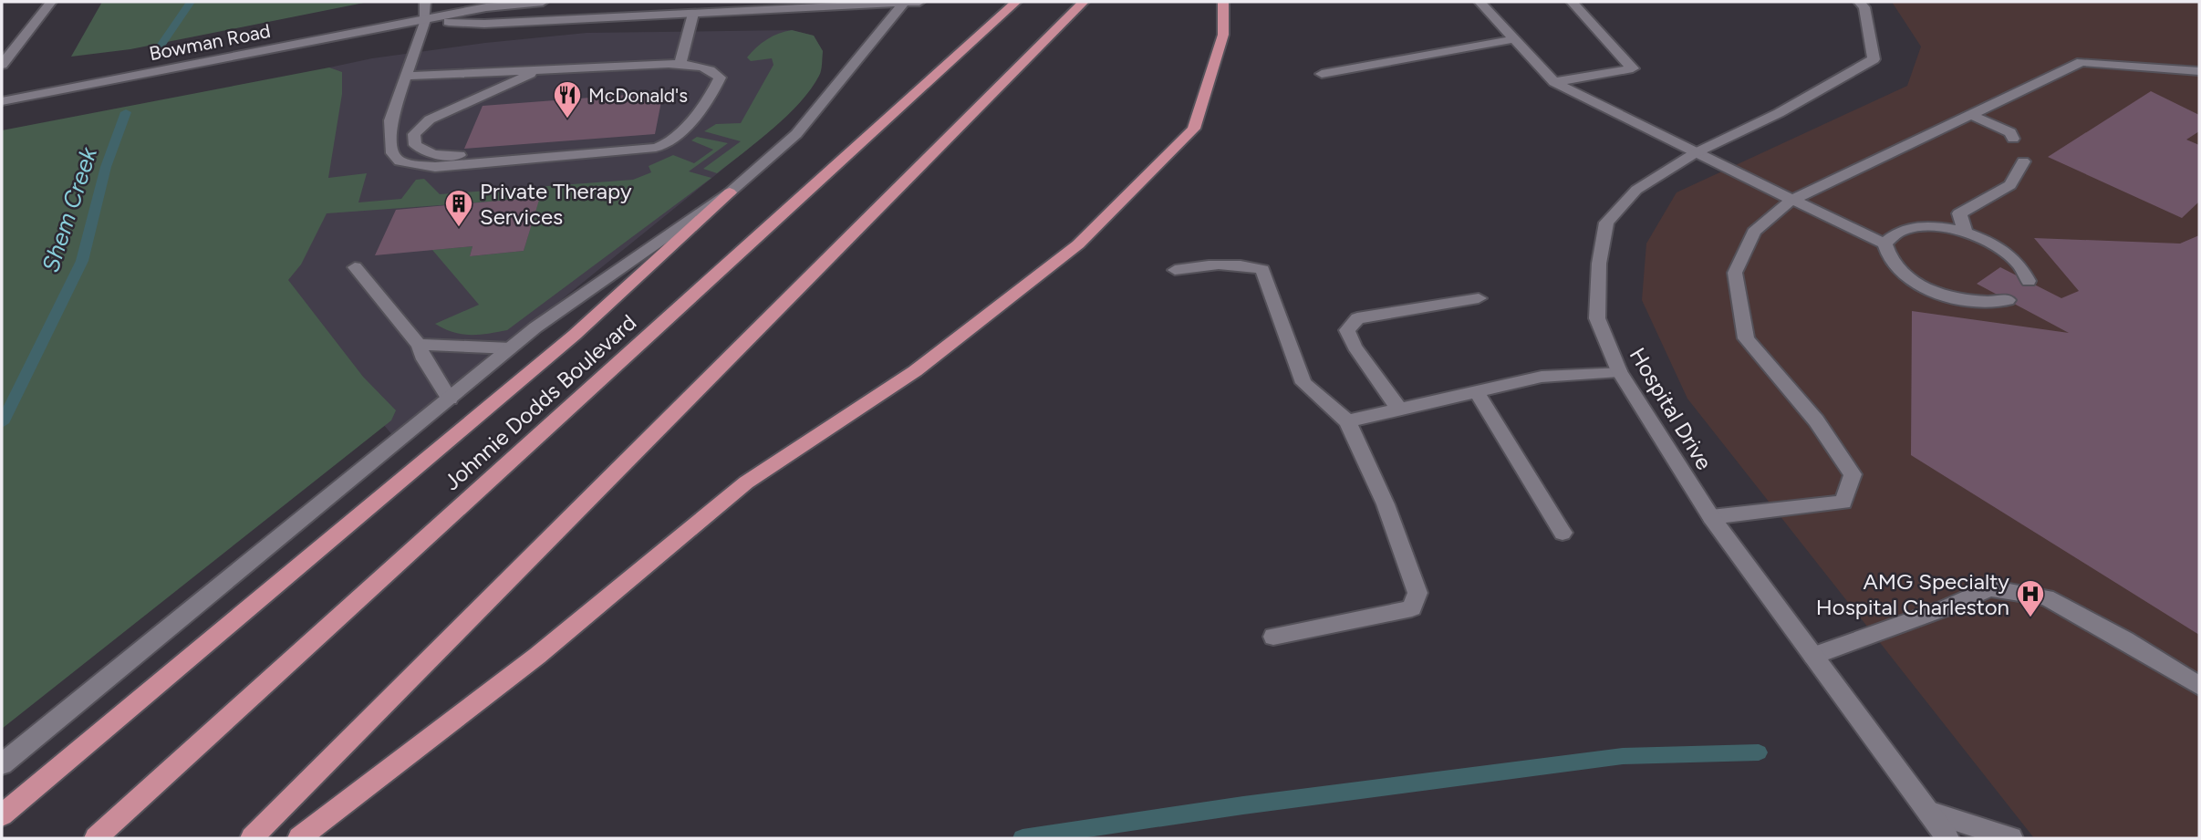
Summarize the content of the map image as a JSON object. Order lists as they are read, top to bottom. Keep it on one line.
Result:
{"streets":{"highway":["Johnnie Dodds Boulevard"],"main road":["Bowman Road","Hospital Drive"]},"water":["Shem Creek"],"places":{"restaurant":["McDonald's"],"building":["Private Therapy Services"],"hospital":["AMG Specialty Hospital Charleston"]}}
